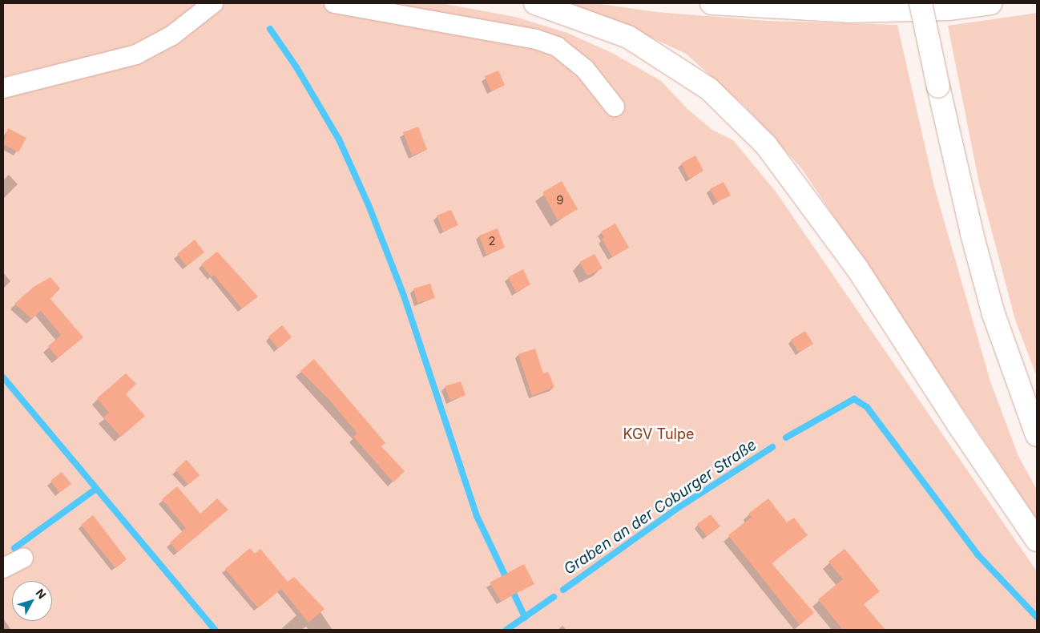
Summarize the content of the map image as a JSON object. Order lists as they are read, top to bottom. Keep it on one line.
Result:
{"water":["Graben an der Coburger Straße"],"parks":["KGV Tulpe"],"house_numbers":["9","2"],"north":"top right"}
